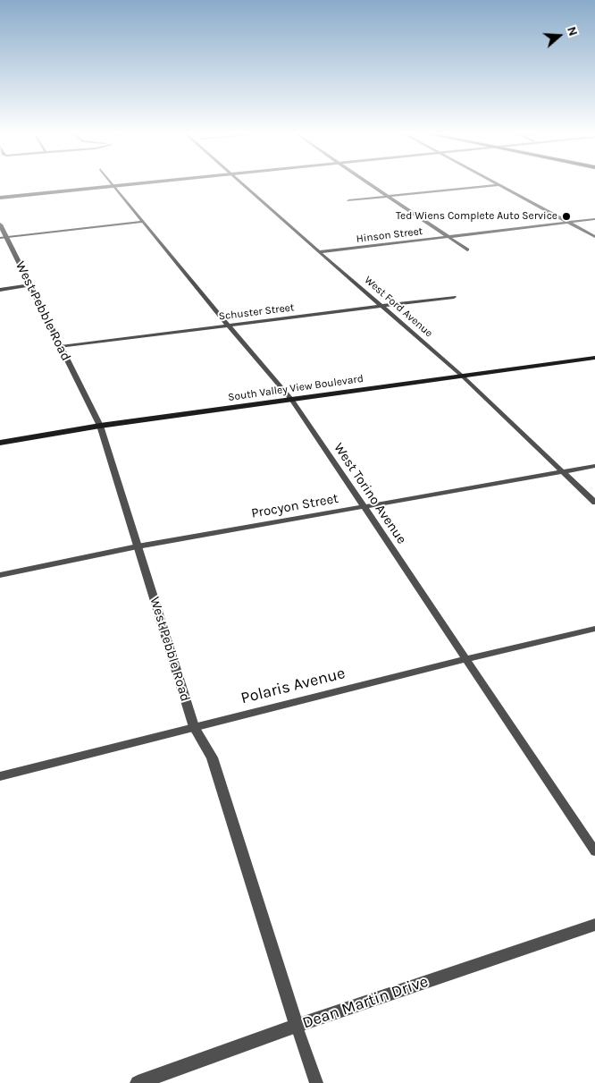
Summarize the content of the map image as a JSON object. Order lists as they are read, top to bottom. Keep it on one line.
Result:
{"streets":{"main road":["South Valley View Boulevard"],"street":["Hinson Street","West Ford Avenue","West Pebble Road","Schuster Street","West Torino Avenue","Procyon Street","Polaris Avenue","Dean Martin Drive"]},"crossings":[["Hinson Street","West Ford Avenue"],["West Ford Avenue","Schuster Street"],["West Ford Avenue","South Valley View Boulevard"],["West Ford Avenue","Procyon Street"],["West Pebble Road","Schuster Street"],["West Pebble Road","South Valley View Boulevard"],["West Pebble Road","Procyon Street"],["West Pebble Road","Polaris Avenue"],["West Pebble Road","Dean Martin Drive"],["Schuster Street","West Torino Avenue"],["South Valley View Boulevard","West Torino Avenue"],["West Torino Avenue","Procyon Street"],["West Torino Avenue","Polaris Avenue"]],"places":["Ted Wiens Complete Auto Service"],"north":"right"}
